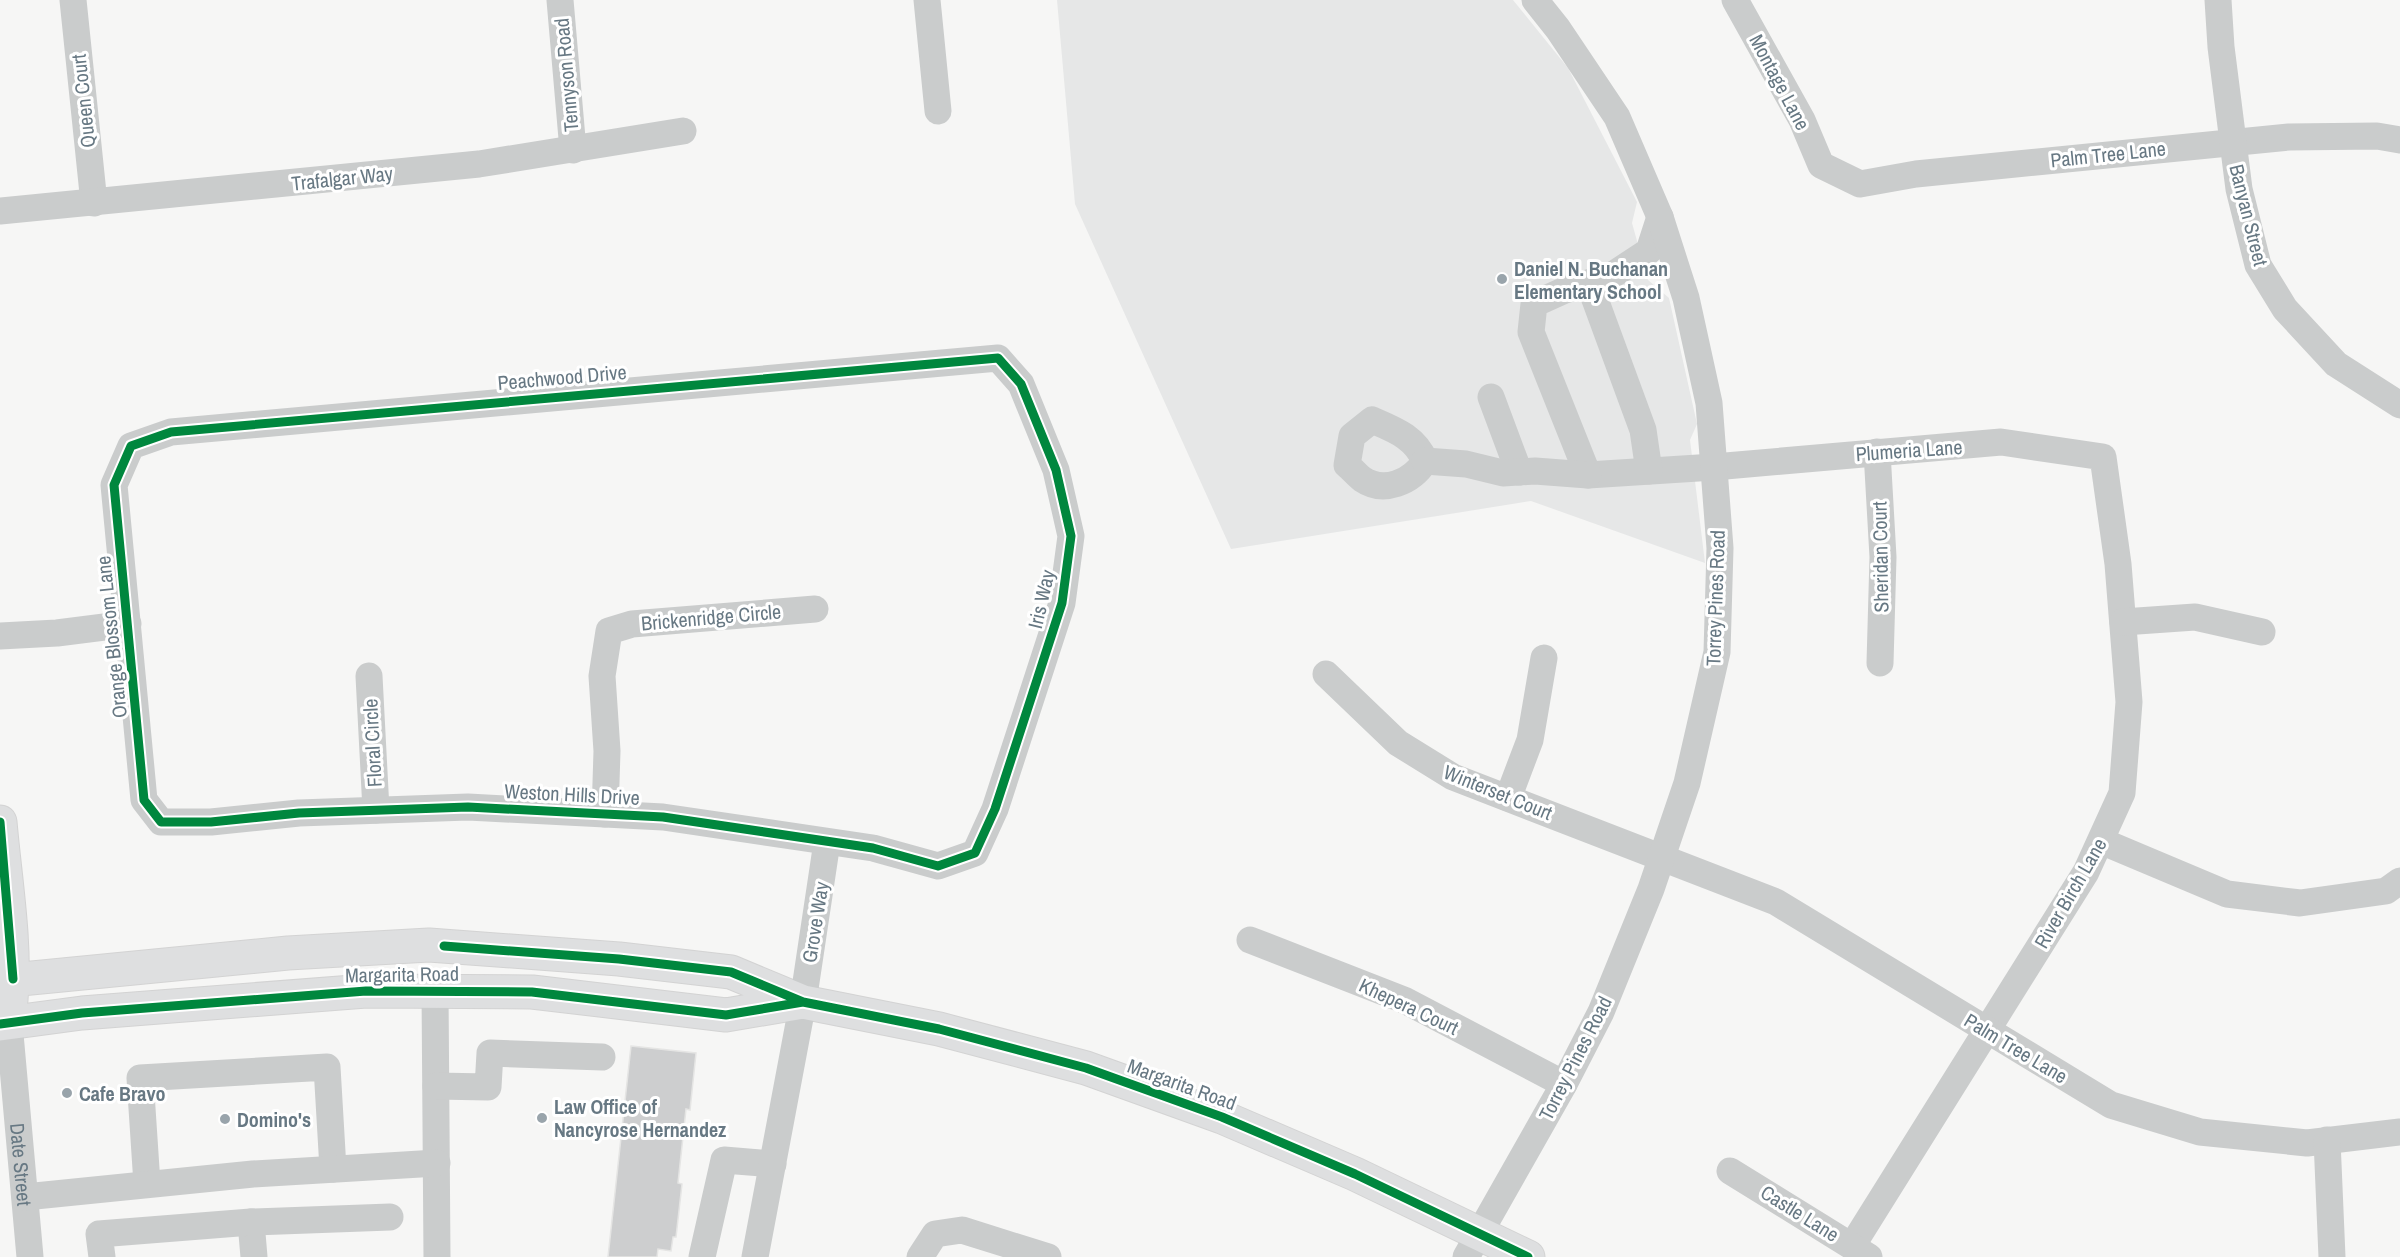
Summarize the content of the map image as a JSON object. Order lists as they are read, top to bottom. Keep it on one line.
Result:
{"streets":{"main road":["Margarita Road","Date Street"],"street":["Tennyson Road","Montage Lane","Queen Court","Palm Tree Lane","Trafalgar Way","Banyan Street","Peachwood Drive","Plumeria Lane","Sheridan Court","Torrey Pines Road","Iris Way","Brickenridge Circle","Orange Blossom Lane","Floral Circle","Winterset Court","Weston Hills Drive","River Birch Lane","Grove Way","Khepera Court","Castle Lane"]},"crossings":[["Tennyson Road","Trafalgar Way"],["Montage Lane","Palm Tree Lane"],["Queen Court","Trafalgar Way"],["Palm Tree Lane","Banyan Street"],["Palm Tree Lane","Torrey Pines Road"],["Palm Tree Lane","Winterset Court"],["Palm Tree Lane","River Birch Lane"],["Peachwood Drive","Iris Way"],["Peachwood Drive","Orange Blossom Lane"],["Plumeria Lane","Sheridan Court"],["Plumeria Lane","Torrey Pines Road"],["Plumeria Lane","River Birch Lane"],["Torrey Pines Road","Winterset Court"],["Torrey Pines Road","Margarita Road"],["Torrey Pines Road","Khepera Court"],["Iris Way","Weston Hills Drive"],["Brickenridge Circle","Weston Hills Drive"],["Orange Blossom Lane","Weston Hills Drive"],["Floral Circle","Weston Hills Drive"],["Weston Hills Drive","Grove Way"],["River Birch Lane","Castle Lane"],["Grove Way","Margarita Road"],["Margarita Road","Date Street"]],"places":["Daniel N. Buchanan Elementary School","Cafe Bravo","Law Office of Nancyrose Hernandez","Domino's"]}
